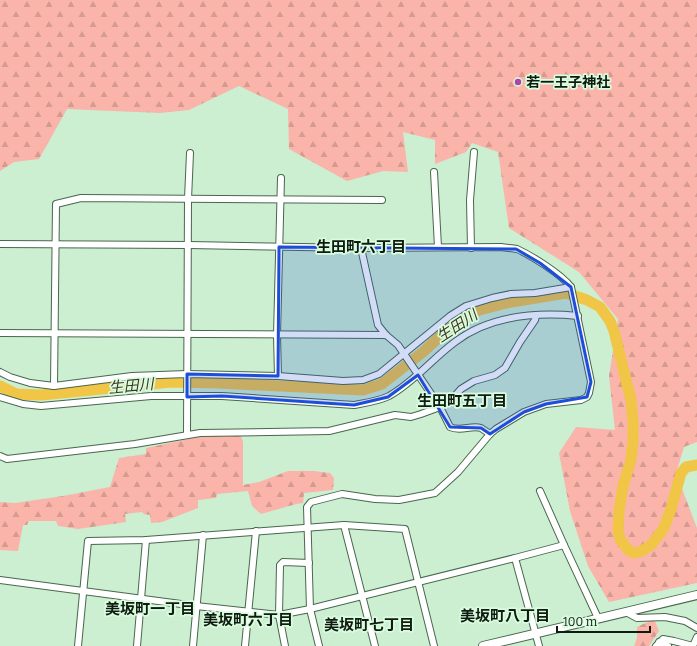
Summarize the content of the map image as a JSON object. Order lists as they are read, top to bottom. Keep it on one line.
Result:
{"districts":["生田町六丁目","生田町五丁目","美坂町一丁目","美坂町八丁目","美坂町六丁目","美坂町七丁目"],"water":["生田川"],"places":["若一王子神社"],"scale_bar":"100 m"}
